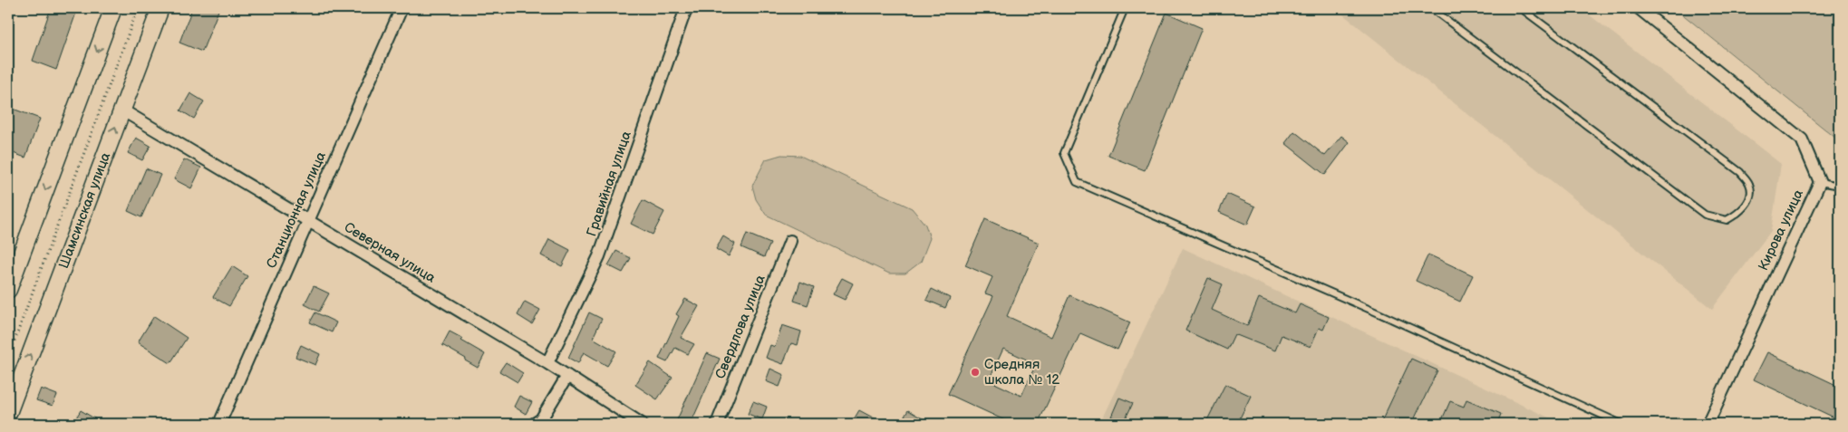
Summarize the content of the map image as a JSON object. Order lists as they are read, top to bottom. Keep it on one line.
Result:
{"streets":{"main road":["Шамсинская улица"],"street":["Гравийная улица","Станционная улица","Кирова улица","Северная улица","Свердлова улица"]},"crossings":[["Гравийная улица","Северная улица"],["Шамсинская улица","Северная улица"],["Станционная улица","Северная улица"]],"places":["Средняя школа № 12"]}
